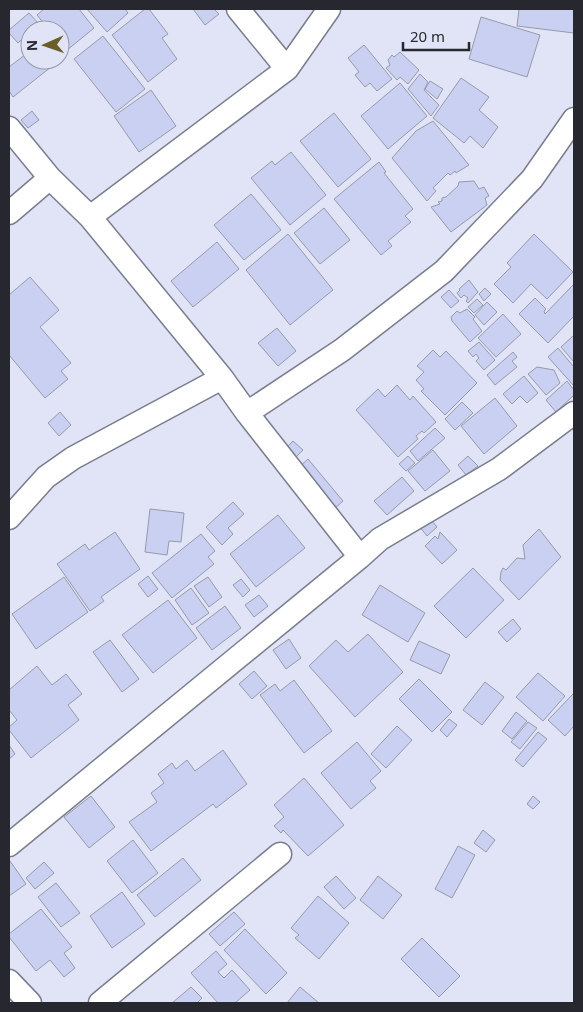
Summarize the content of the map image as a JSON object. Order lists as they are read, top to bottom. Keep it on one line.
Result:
{"scale_bar":"20 m","north":"left"}
